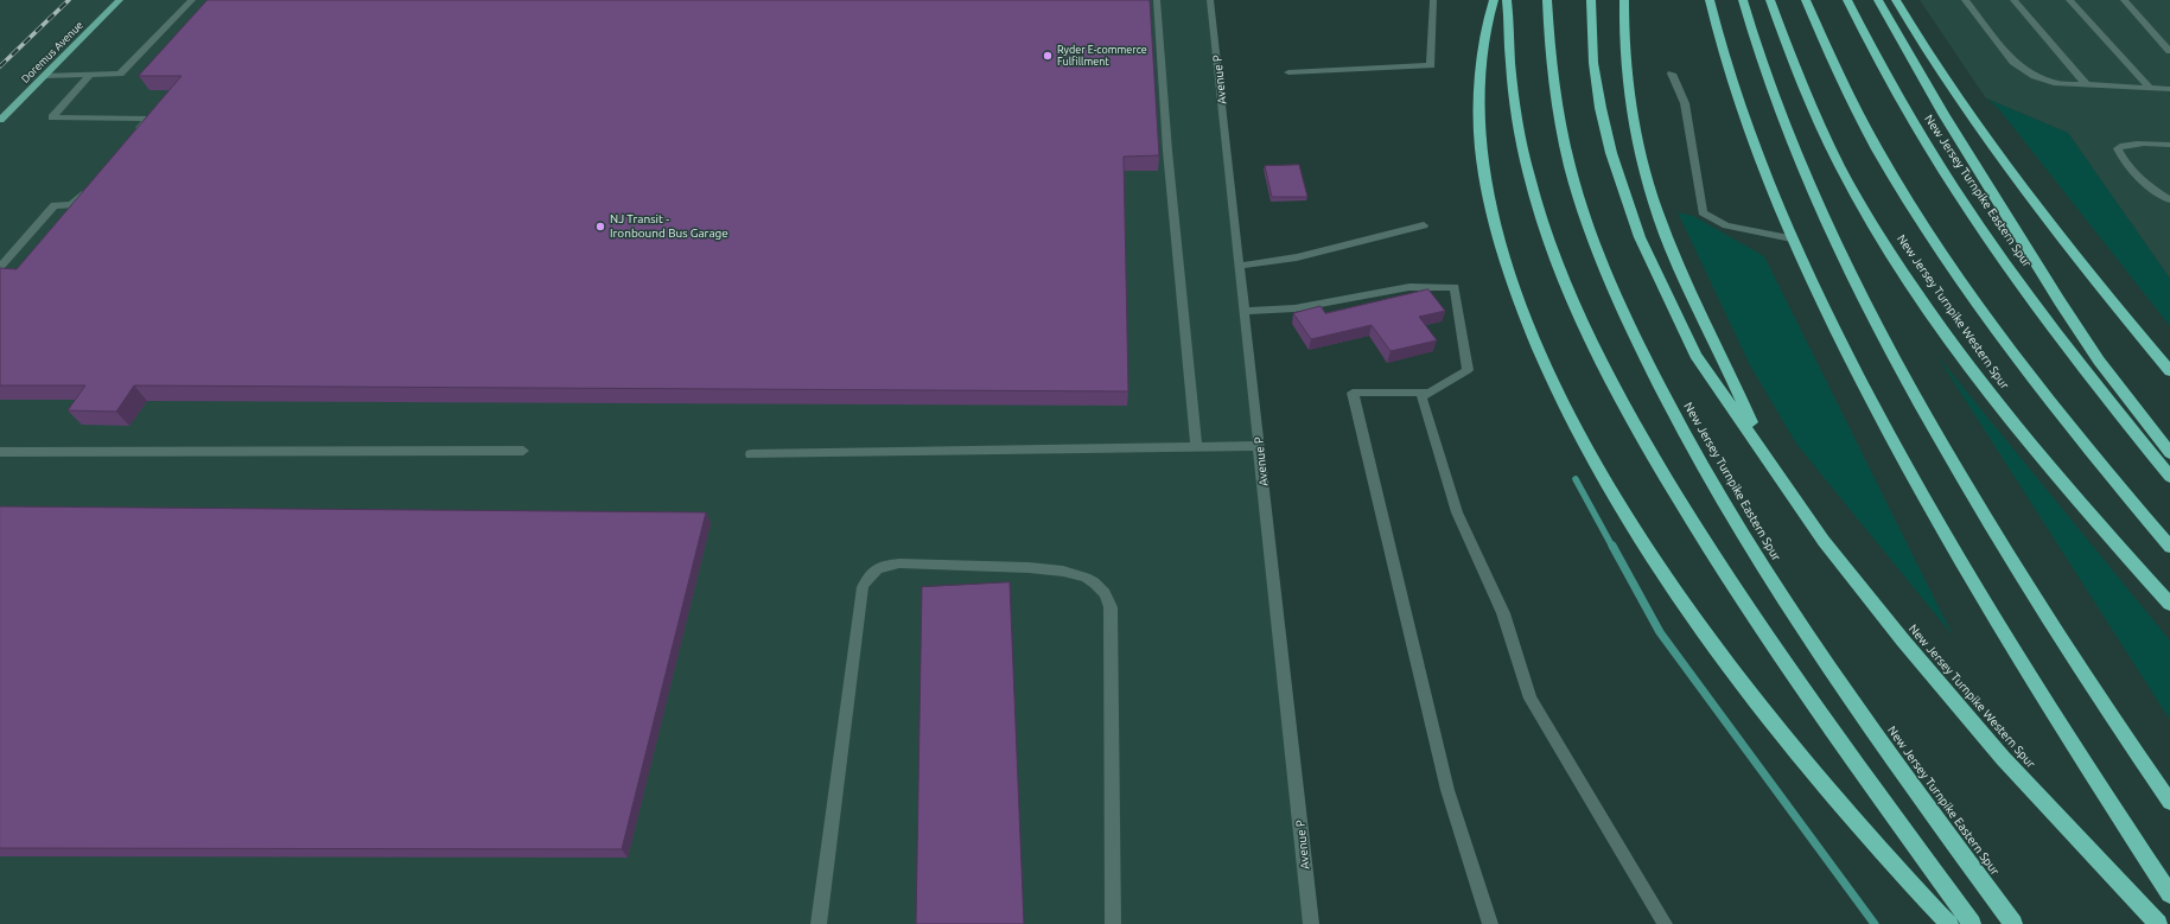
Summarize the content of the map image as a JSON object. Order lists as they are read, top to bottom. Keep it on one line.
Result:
{"streets":{"highway":["New Jersey Turnpike Eastern Spur","New Jersey Turnpike Western Spur"],"main road":["Doremus Avenue"],"street":["Avenue P"]},"places":["Ryder E-commerce Fulfillment","NJ Transit - Ironbound Bus Garage"]}
